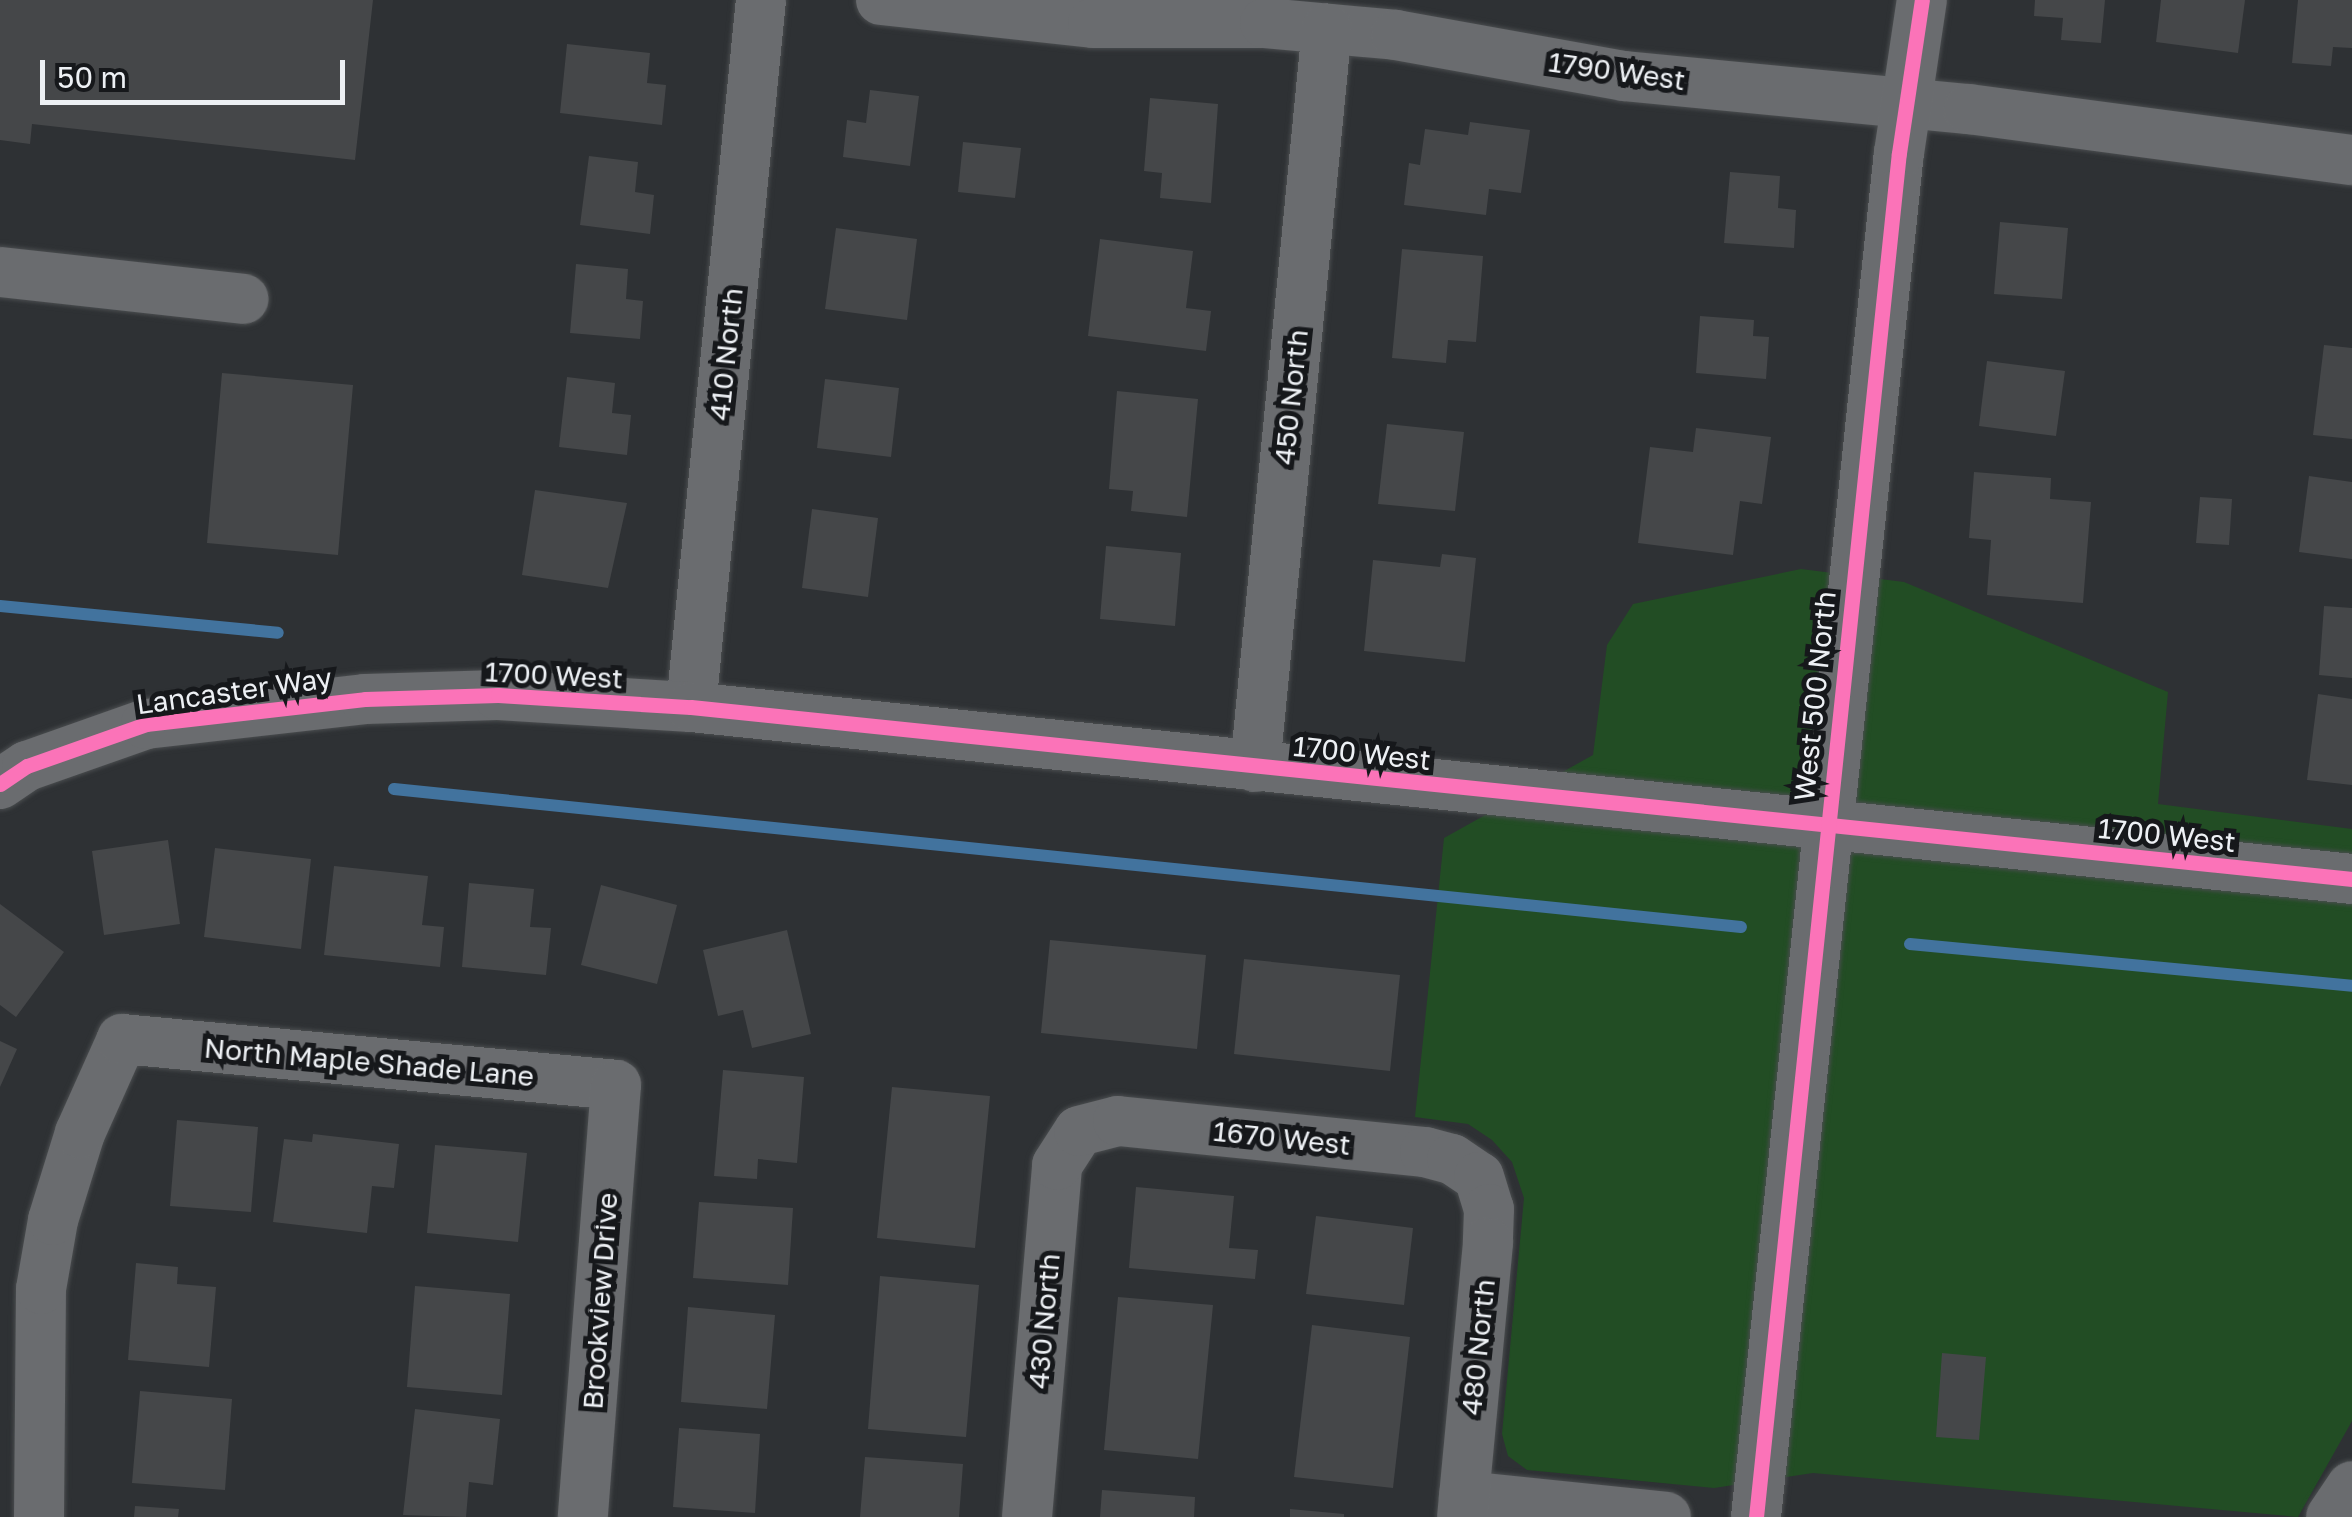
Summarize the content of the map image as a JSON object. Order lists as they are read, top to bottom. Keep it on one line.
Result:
{"streets":{"street":["1790 West","410 North","450 North","1700 West","Lancaster Way","West 500 North","North Maple Shade Lane","1670 West","Brookview Drive","430 North","480 North"]},"crossings":[["1790 West","450 North"],["1790 West","West 500 North"],["410 North","1700 West"],["450 North","1700 West"],["1700 West","Lancaster Way"],["1700 West","West 500 North"],["North Maple Shade Lane","Brookview Drive"],["1670 West","430 North"],["1670 West","480 North"]],"scale_bar":"50 m"}
